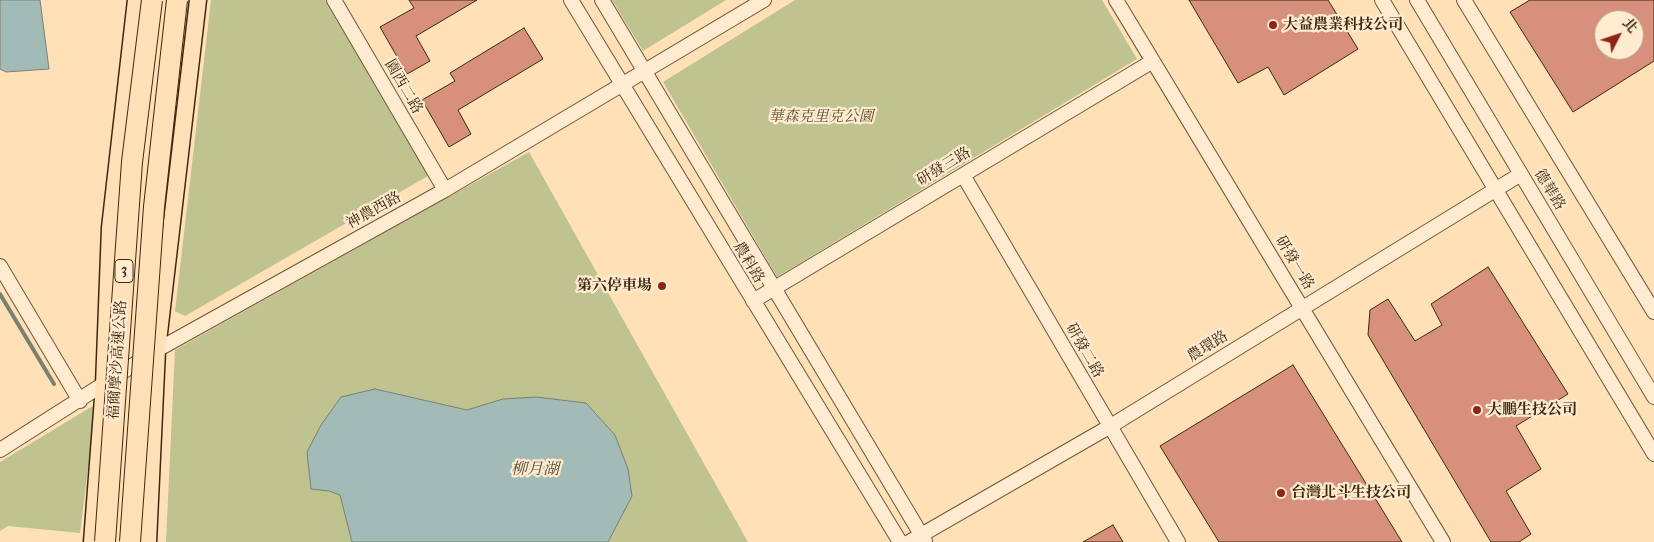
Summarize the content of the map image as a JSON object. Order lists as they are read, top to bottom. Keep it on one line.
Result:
{"streets":{"highway":["3","福爾摩沙高速公路"],"street":["園西二路","研發三路","德華路","神農西路","農科路","研發一路","農環路","研發二路"]},"crossings":[["園西二路","神農西路"],["研發三路","農科路"],["研發三路","研發一路"],["研發三路","研發二路"],["德華路","農環路"],["神農西路","農科路"],["農科路","農環路"],["研發一路","農環路"],["農環路","研發二路"]],"water":["柳月湖"],"parks":["華森克里克公園"],"places":["大益農業科技公司","第六停車場","大鵬生技公司","台灣北斗生技公司"],"north":"top right"}
